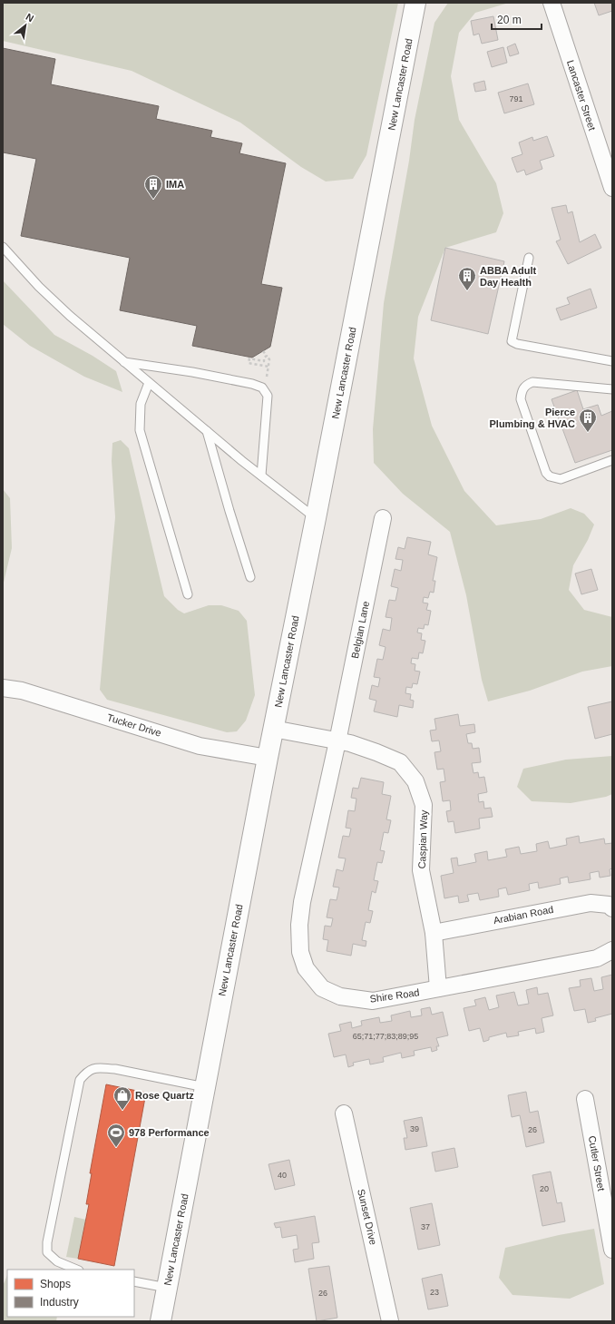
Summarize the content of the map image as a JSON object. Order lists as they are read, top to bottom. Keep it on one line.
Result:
{"streets":{"main road":["New Lancaster Road"],"street":["Lancaster Street","Belgian Lane","Tucker Drive","Caspian Way","Arabian Road","Shire Road","Cutler Street","Sunset Drive"]},"crossings":[["New Lancaster Road","Tucker Drive"],["New Lancaster Road","Caspian Way"],["Belgian Lane","Caspian Way"],["Belgian Lane","Shire Road"],["Caspian Way","Arabian Road"],["Caspian Way","Shire Road"]],"places":{"building":["IMA","ABBA Adult Day Health","Pierce Plumbing & HVAC"],"shop":["Rose Quartz"],"sports":["978 Performance"]},"house_numbers":["791","65;71;77;83;89;95","39","26","40","20","37","23","26"],"legend":["Shops","Industry"],"scale_bar":"20 m","north":"top right"}
